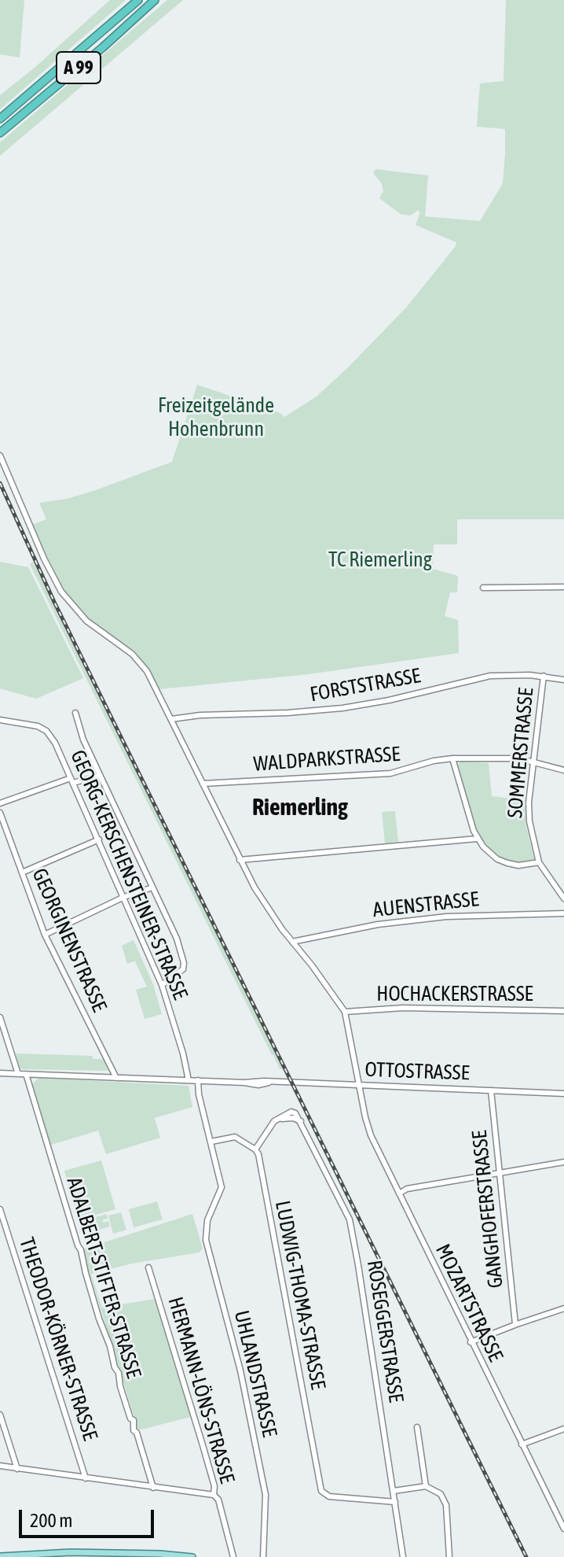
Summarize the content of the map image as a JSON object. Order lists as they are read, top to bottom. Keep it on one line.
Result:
{"streets":{"highway":["A 99"],"street":["FORSTSTRASSE","SOMMERSTRASSE","WALDPARKSTRASSE","GEORG-KERSCHENSTEINER-STRASSE","AUENSTRASSE","GEORGINENSTRASSE","HOCHACKERSTRASSE","OTTOSTRASSE","GANGHOFERSTRASSE","ADALBERT-STIFTER-STRASSE","LUDWIG-THOMA-STRASSE","MOZARTSTRASSE","ROSEGGERSTRASSE","THEODOR-KÖRNER-STRASSE","UHLANDSTRASSE","HERMANN-LÖNS-STRASSE"]},"crossings":[["FORSTSTRASSE","SOMMERSTRASSE"],["SOMMERSTRASSE","WALDPARKSTRASSE"],["GEORG-KERSCHENSTEINER-STRASSE","OTTOSTRASSE"],["GEORGINENSTRASSE","OTTOSTRASSE"],["HOCHACKERSTRASSE","MOZARTSTRASSE"],["OTTOSTRASSE","GANGHOFERSTRASSE"],["OTTOSTRASSE","ADALBERT-STIFTER-STRASSE"],["OTTOSTRASSE","MOZARTSTRASSE"],["OTTOSTRASSE","UHLANDSTRASSE"],["LUDWIG-THOMA-STRASSE","ROSEGGERSTRASSE"]],"districts":["Riemerling"],"parks":["Freizeitgelände Hohenbrunn","TC Riemerling"],"scale_bar":"200 m"}
